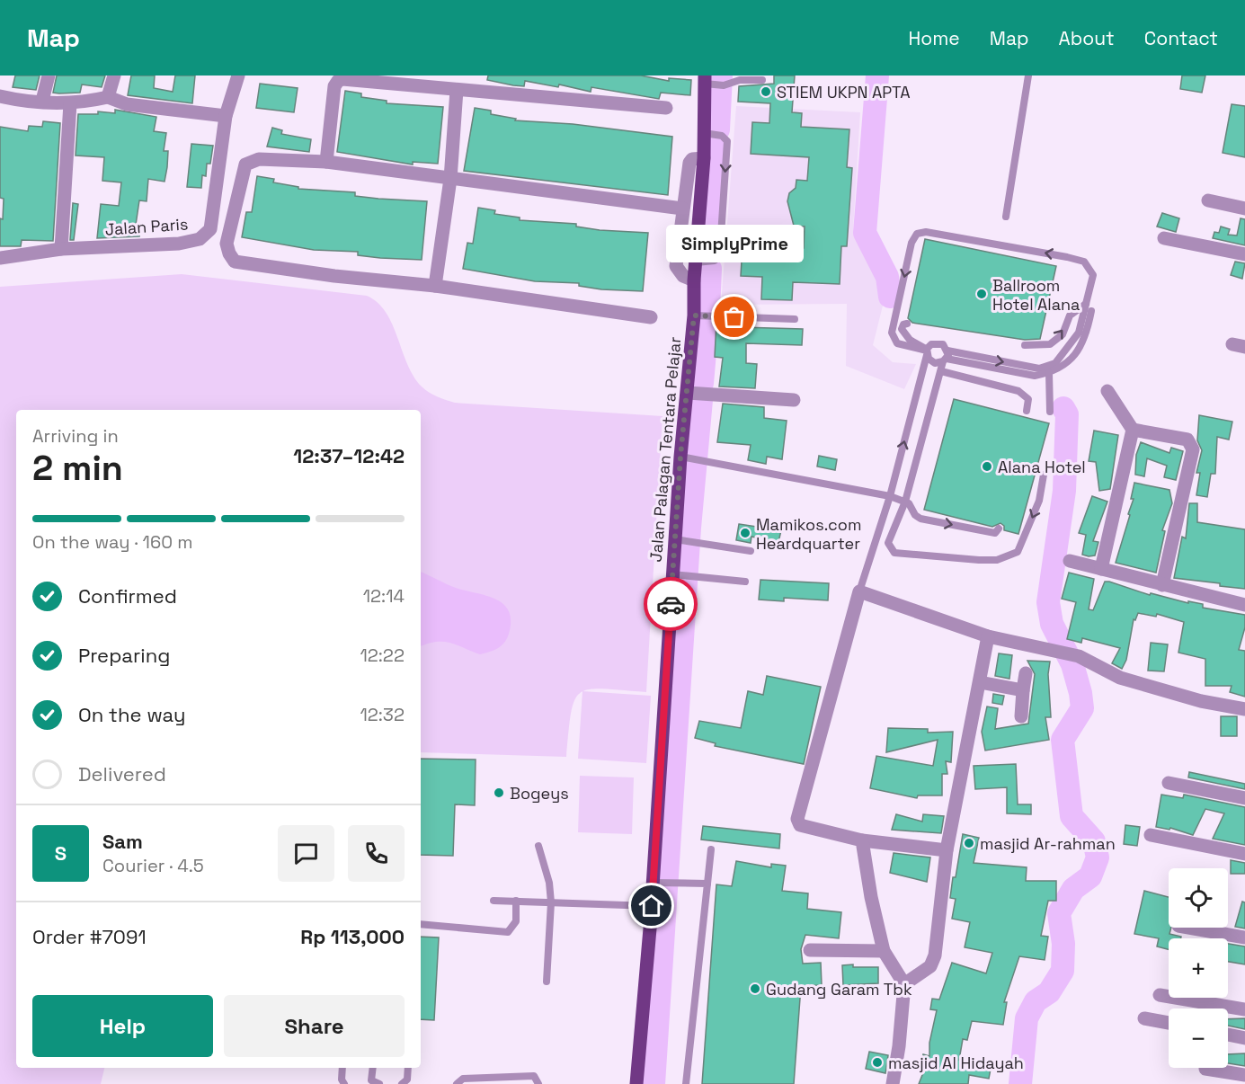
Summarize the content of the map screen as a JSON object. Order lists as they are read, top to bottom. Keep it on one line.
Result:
{"streets":{"main road":["Jalan Palagan Tentara Pelajar"],"street":["Jalan Paris"]},"places":["STIEM UKPN APTA","Ballroom Hotel Alana","SimplyPrime","Alana Hotel","Mamikos.com Heardquarter","Bogeys","masjid Ar-rahman","Gudang Garam Tbk","masjid Al Hidayah"],"page":{"header":"Map","nav":["Home","Map","About","Contact"],"bubble":"SimplyPrime","heading":["2 min","Arriving in","12:37–12:42"],"panel":["Sam","Courier · 4.5","Order #7091","Rp 113,000"],"bar":"On the way · 160 m","list":[["Confirmed","12:14"],["Preparing","12:22"],["On the way","12:32"],"Delivered"],"round":"S","map_buttons":["+","−"],"buttons":["Help","Share"]}}
